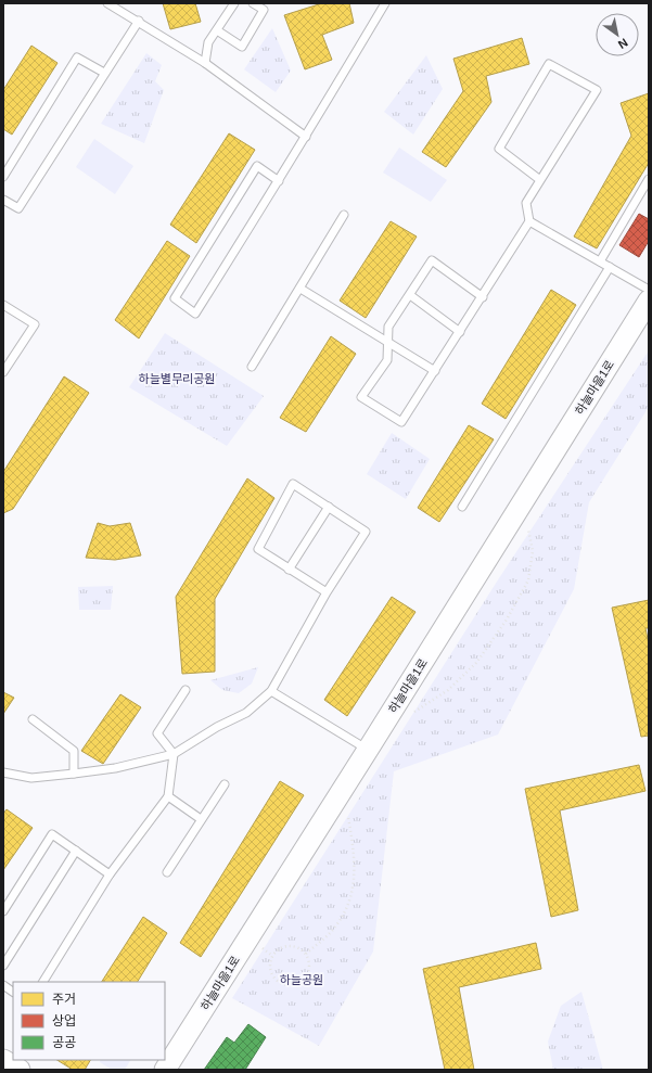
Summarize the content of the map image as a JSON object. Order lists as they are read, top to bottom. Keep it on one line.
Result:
{"streets":{"street":["하늘마을1로"]},"parks":["하늘별무리공원","하늘공원"],"legend":["주거","상업","공공"],"north":"bottom right"}
